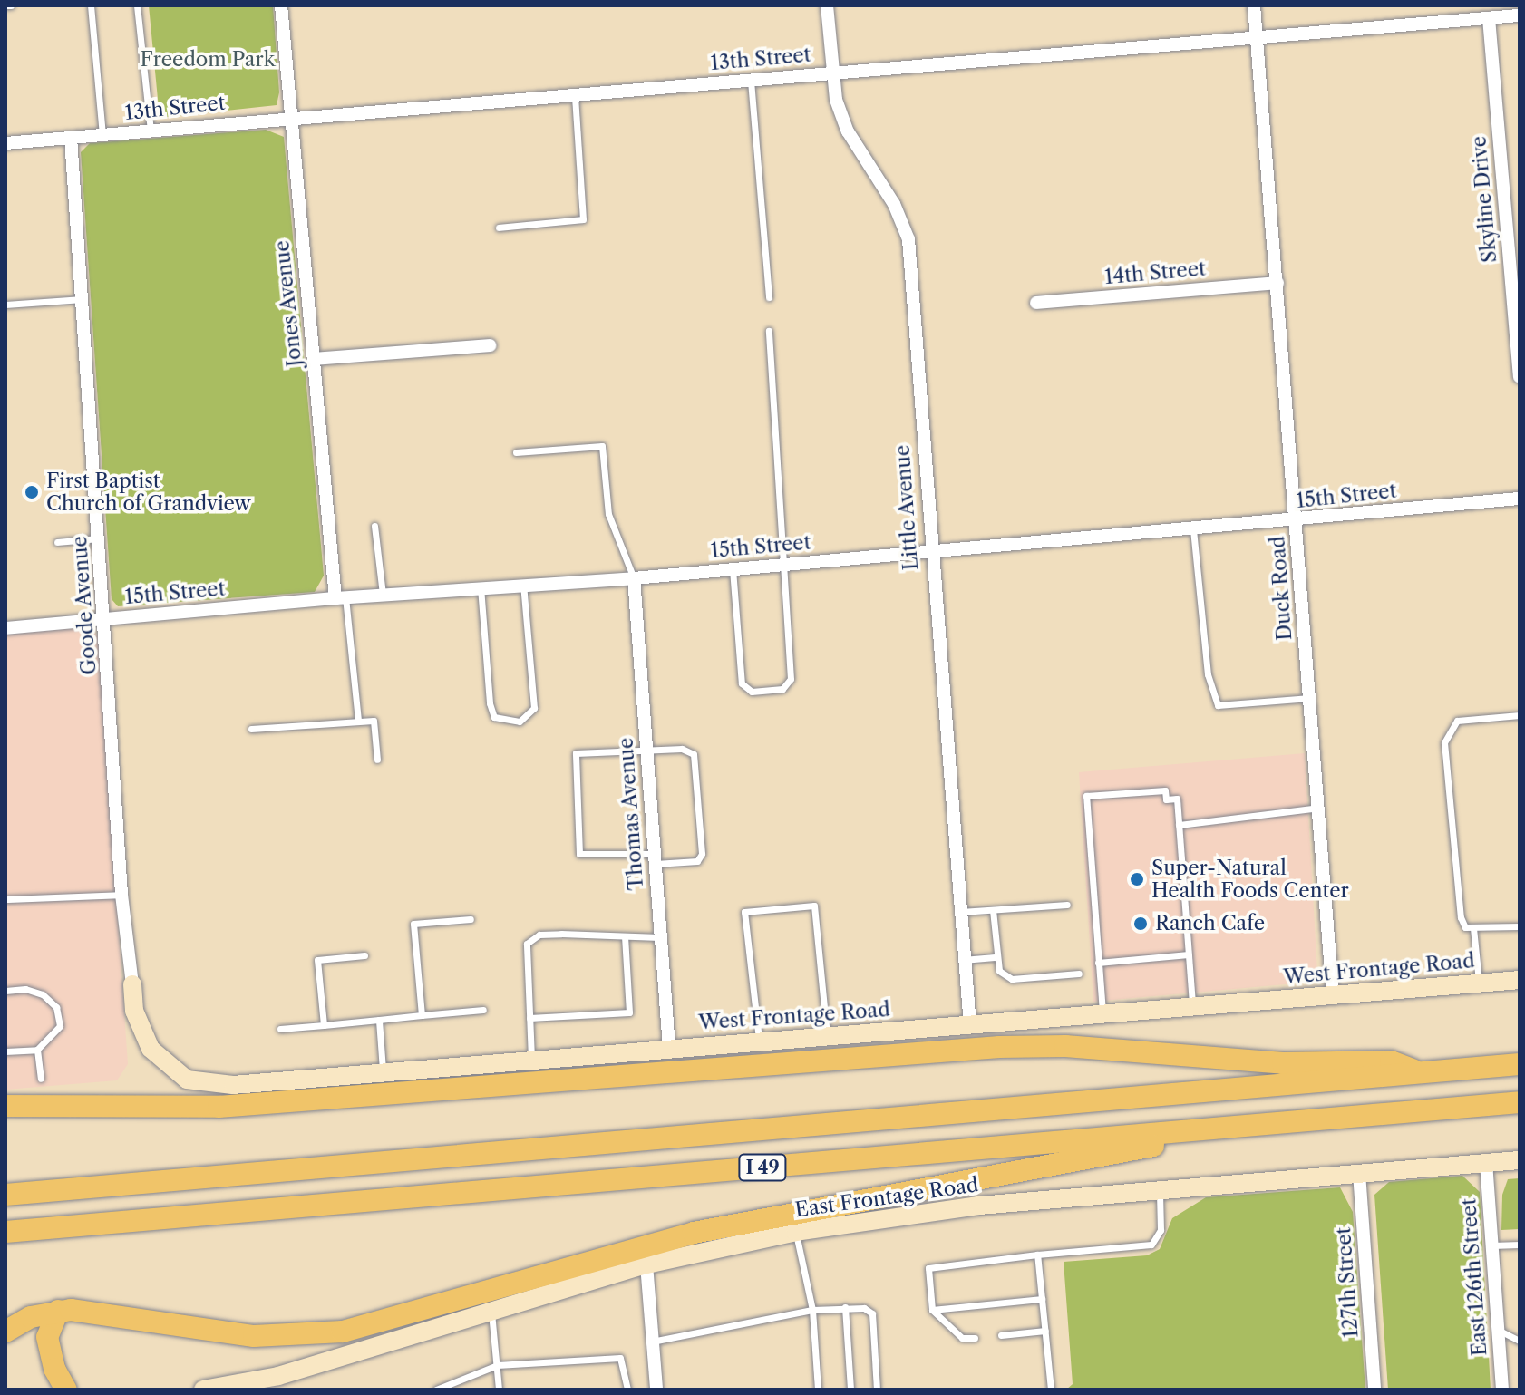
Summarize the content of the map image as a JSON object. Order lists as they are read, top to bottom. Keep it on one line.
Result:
{"streets":{"highway":["I 49"],"street":["13th Street","Skyline Drive","14th Street","Jones Avenue","15th Street","Little Avenue","Duck Road","Goode Avenue","Thomas Avenue","West Frontage Road","East Frontage Road","East 126th Street","127th Street"]},"crossings":[["13th Street","Skyline Drive"],["13th Street","Jones Avenue"],["13th Street","Little Avenue"],["13th Street","Duck Road"],["13th Street","Goode Avenue"],["14th Street","Duck Road"],["Jones Avenue","15th Street"],["15th Street","Little Avenue"],["15th Street","Duck Road"],["15th Street","Goode Avenue"],["15th Street","Thomas Avenue"],["Little Avenue","West Frontage Road"],["Duck Road","West Frontage Road"],["Goode Avenue","West Frontage Road"],["Thomas Avenue","West Frontage Road"],["East Frontage Road","East 126th Street"],["East Frontage Road","127th Street"]],"parks":["Freedom Park"],"places":["First Baptist Church of Grandview","Super-Natural Health Foods Center","Ranch Cafe"]}
